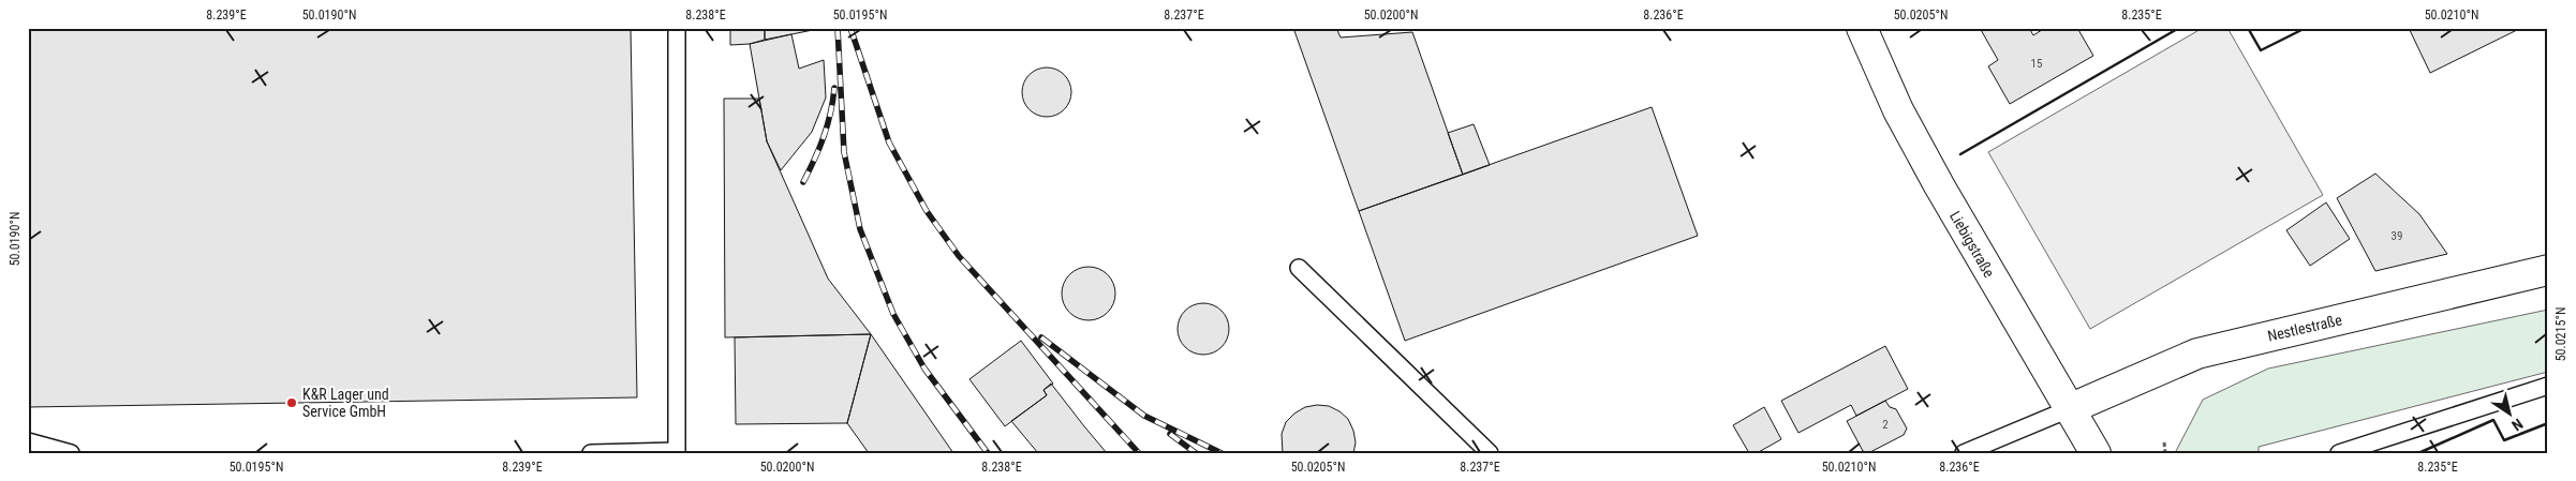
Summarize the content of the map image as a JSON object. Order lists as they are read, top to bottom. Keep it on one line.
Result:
{"streets":{"street":["Liebigstraße","Nestlestraße"]},"crossings":[["Liebigstraße","Nestlestraße"]],"places":["K&R Lager und Service GmbH"],"house_numbers":["15","39","2"],"north":"bottom right","coordinates":["8.239°E","50.0190°N","8.238°E","50.0195°N","8.237°E","50.0200°N","8.236°E","50.0205°N","8.235°E","50.0210°N","50.0215°N"]}
